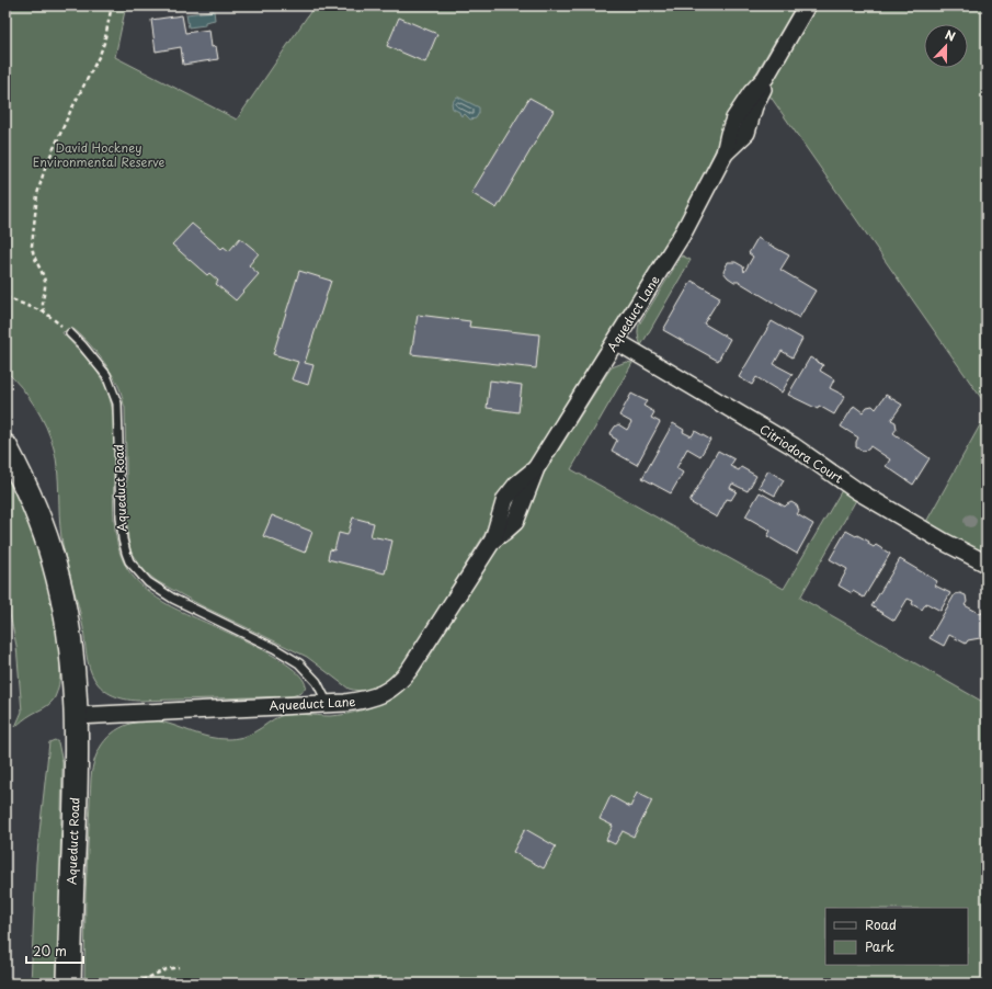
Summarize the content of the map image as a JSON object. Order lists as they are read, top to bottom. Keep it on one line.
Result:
{"streets":{"main road":["Aqueduct Road"],"street":["Aqueduct Lane","Citriodora Court"]},"crossings":[["Aqueduct Lane","Citriodora Court"],["Aqueduct Lane","Aqueduct Road"]],"parks":["David Hockney Environmental Reserve"],"legend":["Road","Park"],"scale_bar":"20 m","north":"top"}
